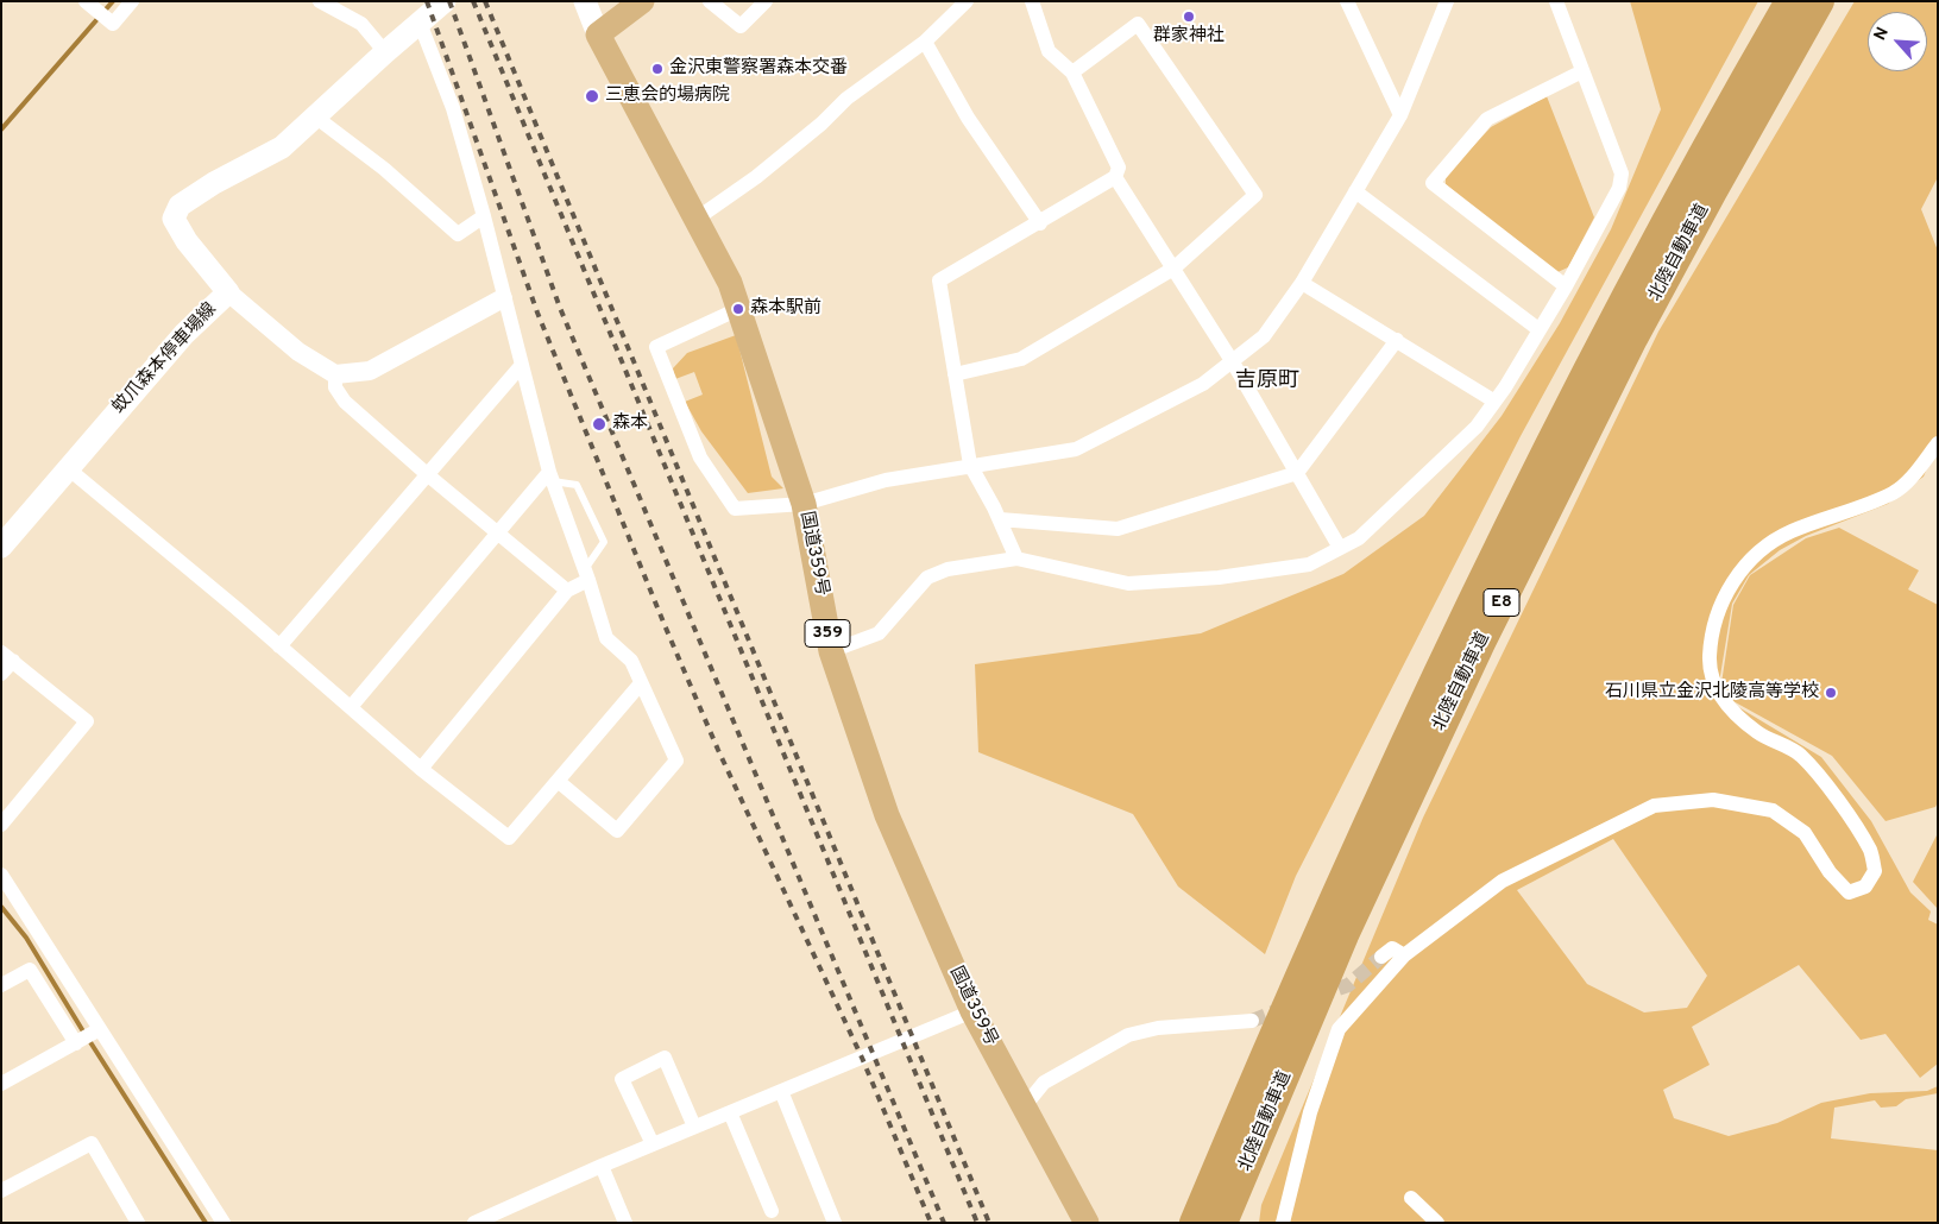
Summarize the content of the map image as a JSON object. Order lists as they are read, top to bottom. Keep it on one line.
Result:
{"streets":{"highway":["北陸自動車道","国道359号","E8","359"],"main road":["蚊爪森本停車場線"]},"districts":["吉原町"],"places":["群家神社","金沢東警察署森本交番","三恵会的場病院","森本駅前","森本","石川県立金沢北陵高等学校"],"north":"top left"}
